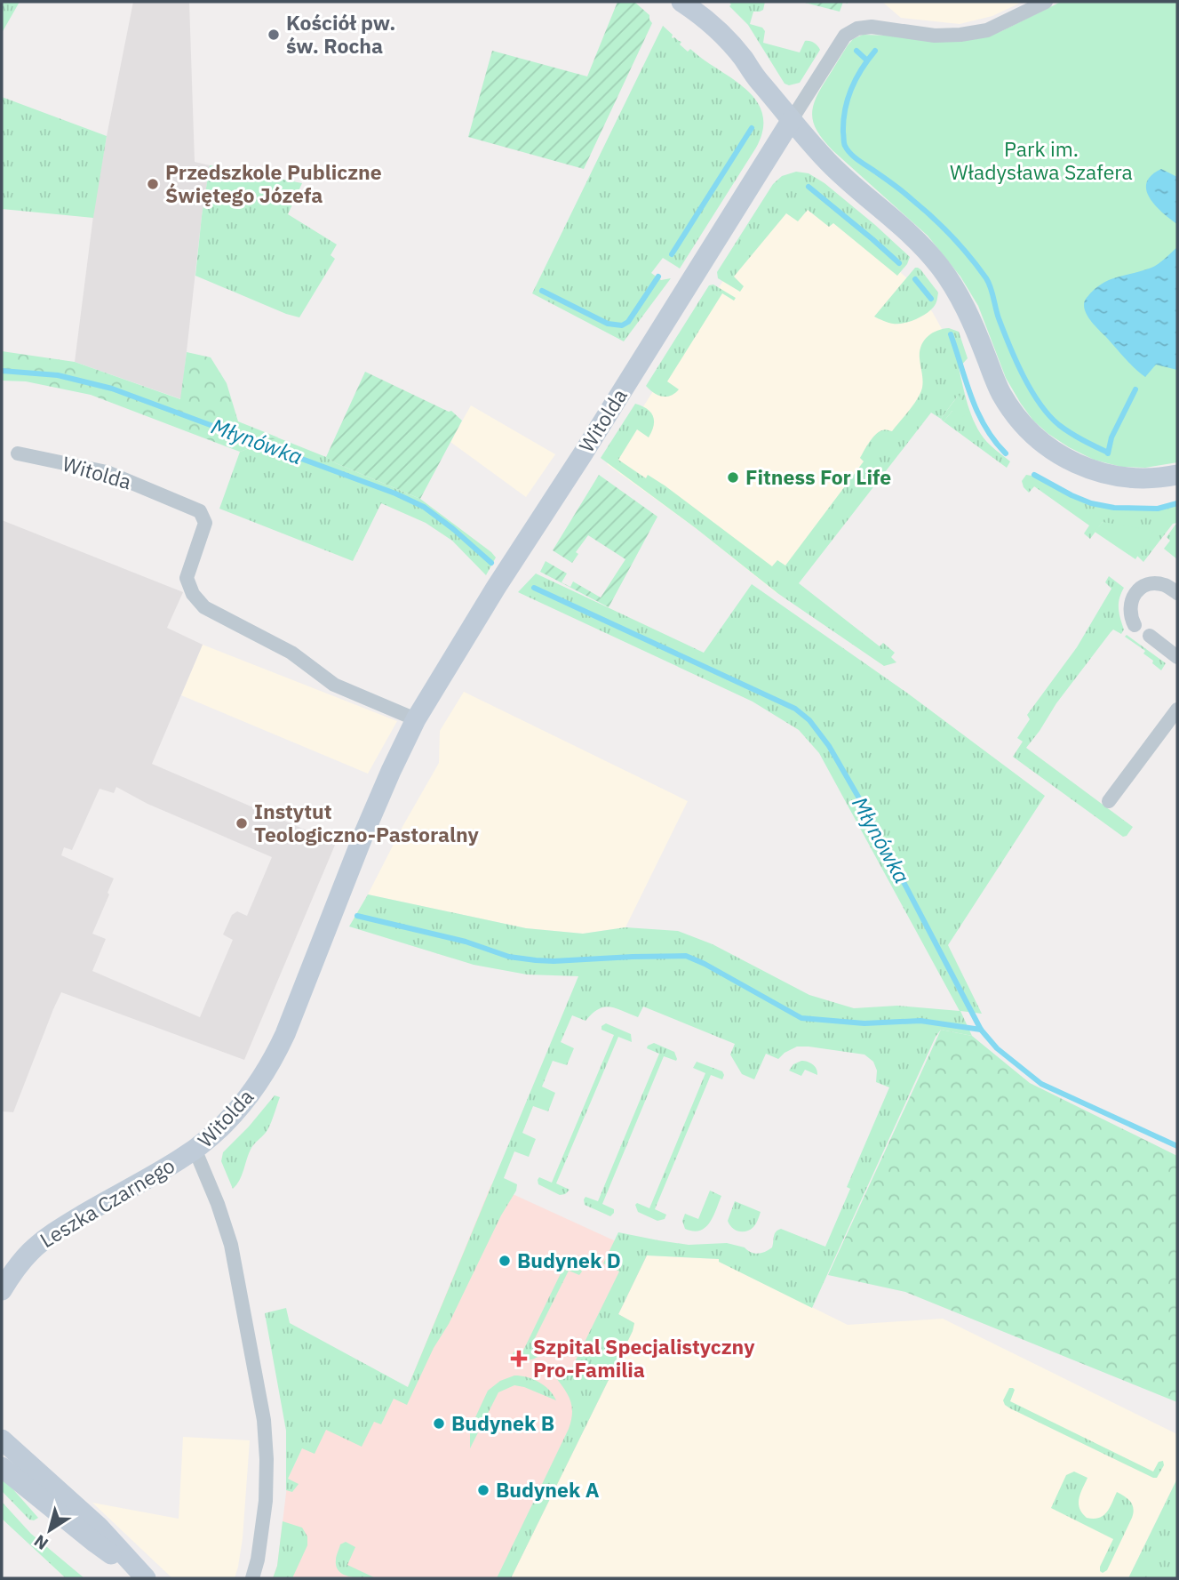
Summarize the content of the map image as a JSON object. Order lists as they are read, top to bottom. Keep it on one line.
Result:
{"streets":{"street":["Witolda","Leszka Czarnego"]},"crossings":[["Witolda","Leszka Czarnego"]],"water":["Młynówka"],"parks":["Park im. Władysława Szafera"],"places":{"other":["Kościół pw. św. Rocha","Przedszkole Publiczne Świętego Józefa","Fitness For Life","Instytut Teologiczno-Pastoralny","Budynek D","Budynek B","Budynek A"],"health":["Szpital Specjalistyczny Pro-Familia"]},"north":"bottom left"}
